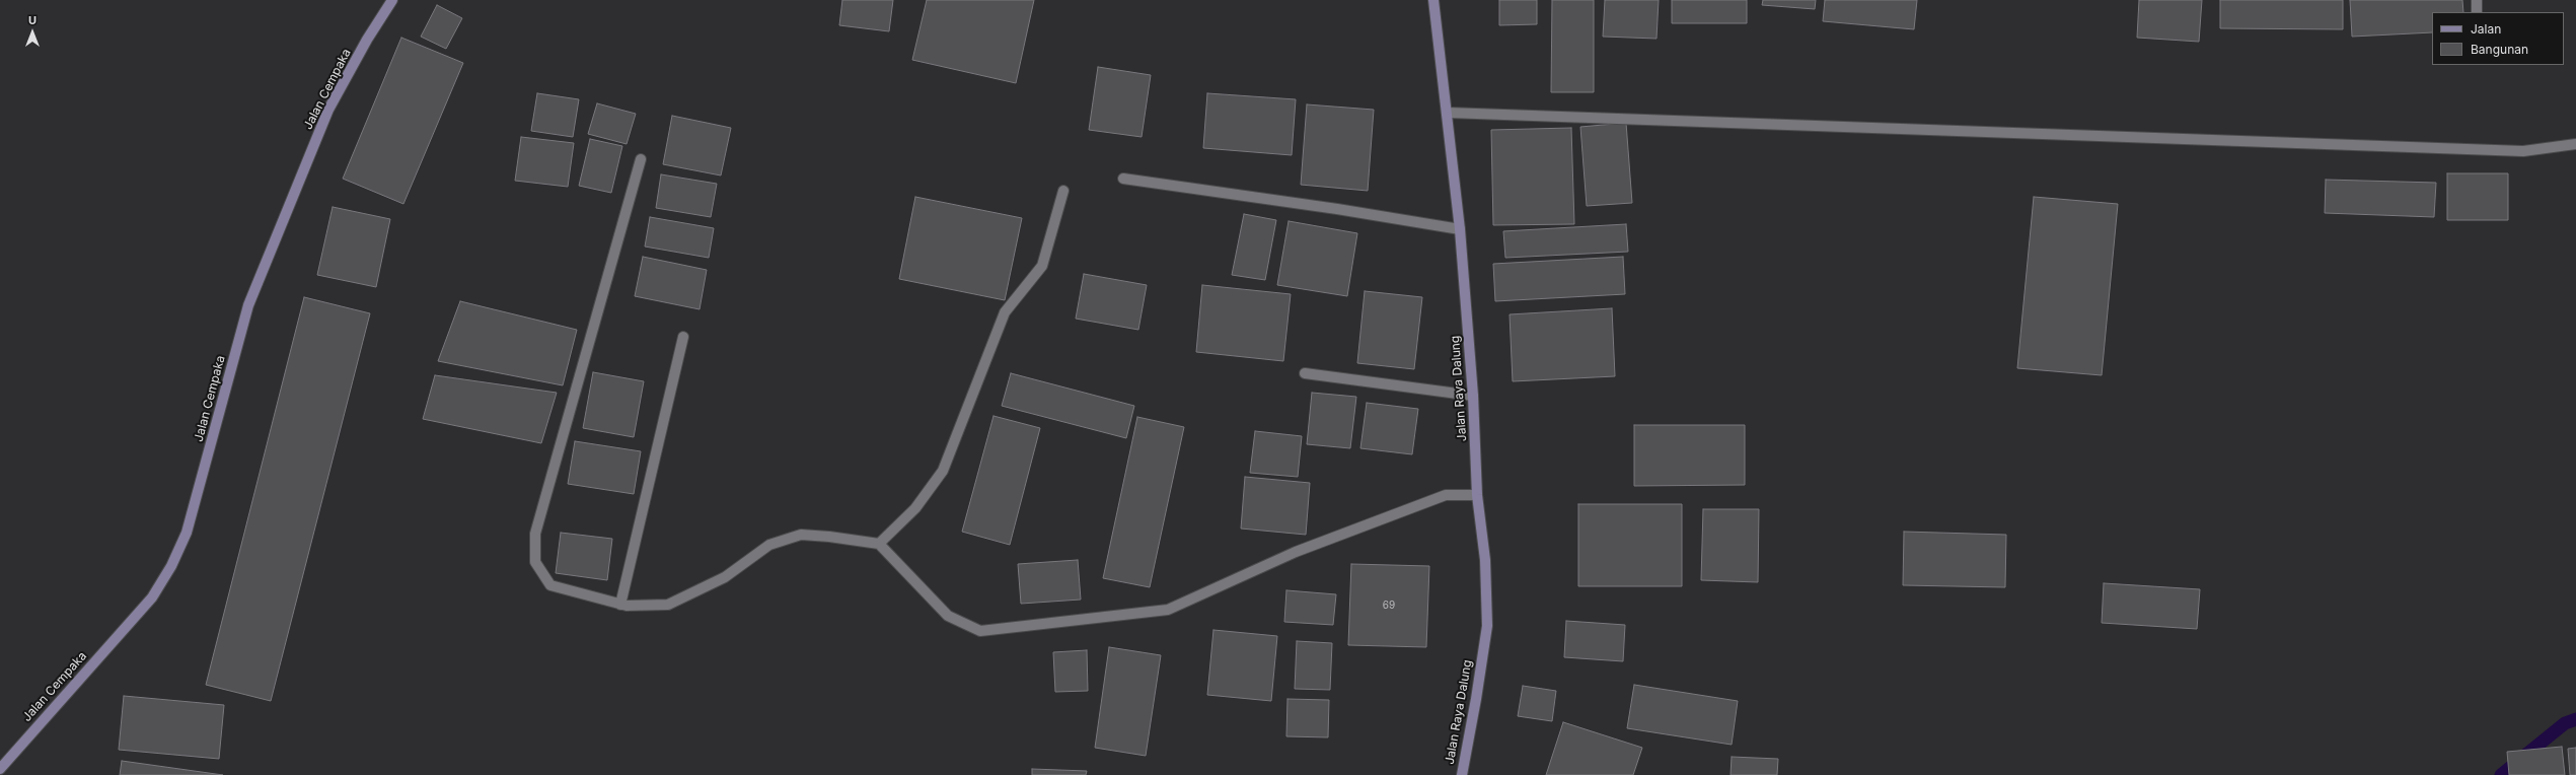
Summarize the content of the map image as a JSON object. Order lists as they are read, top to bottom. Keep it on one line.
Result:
{"streets":{"street":["Jalan Cempaka","Jalan Raya Dalung"]},"house_numbers":["69"],"legend":["Jalan","Bangunan"],"north":"top"}
